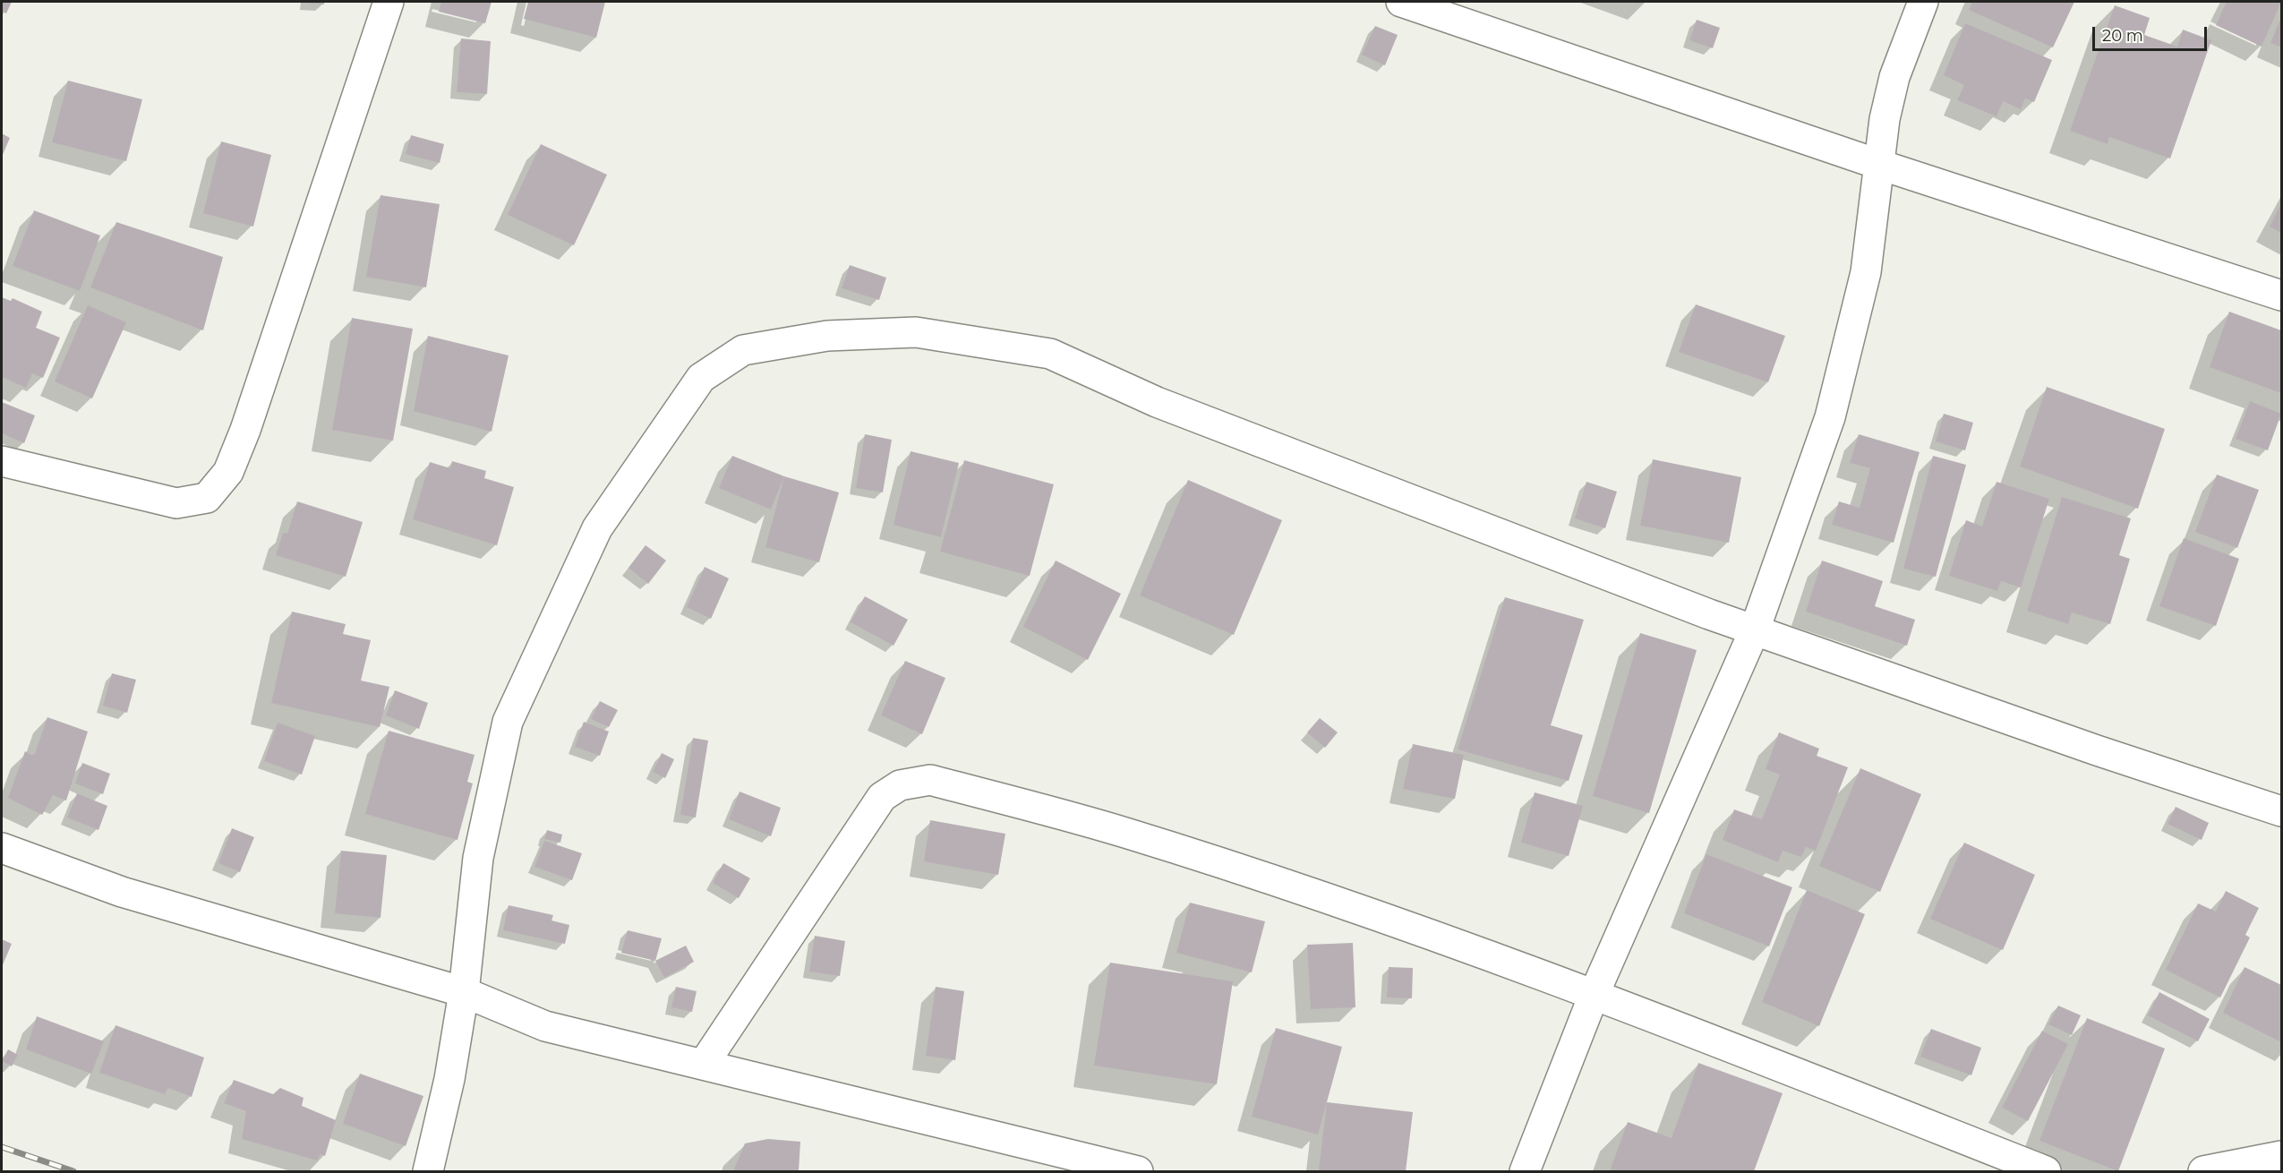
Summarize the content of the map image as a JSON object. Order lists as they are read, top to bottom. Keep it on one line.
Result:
{"scale_bar":"20 m"}
